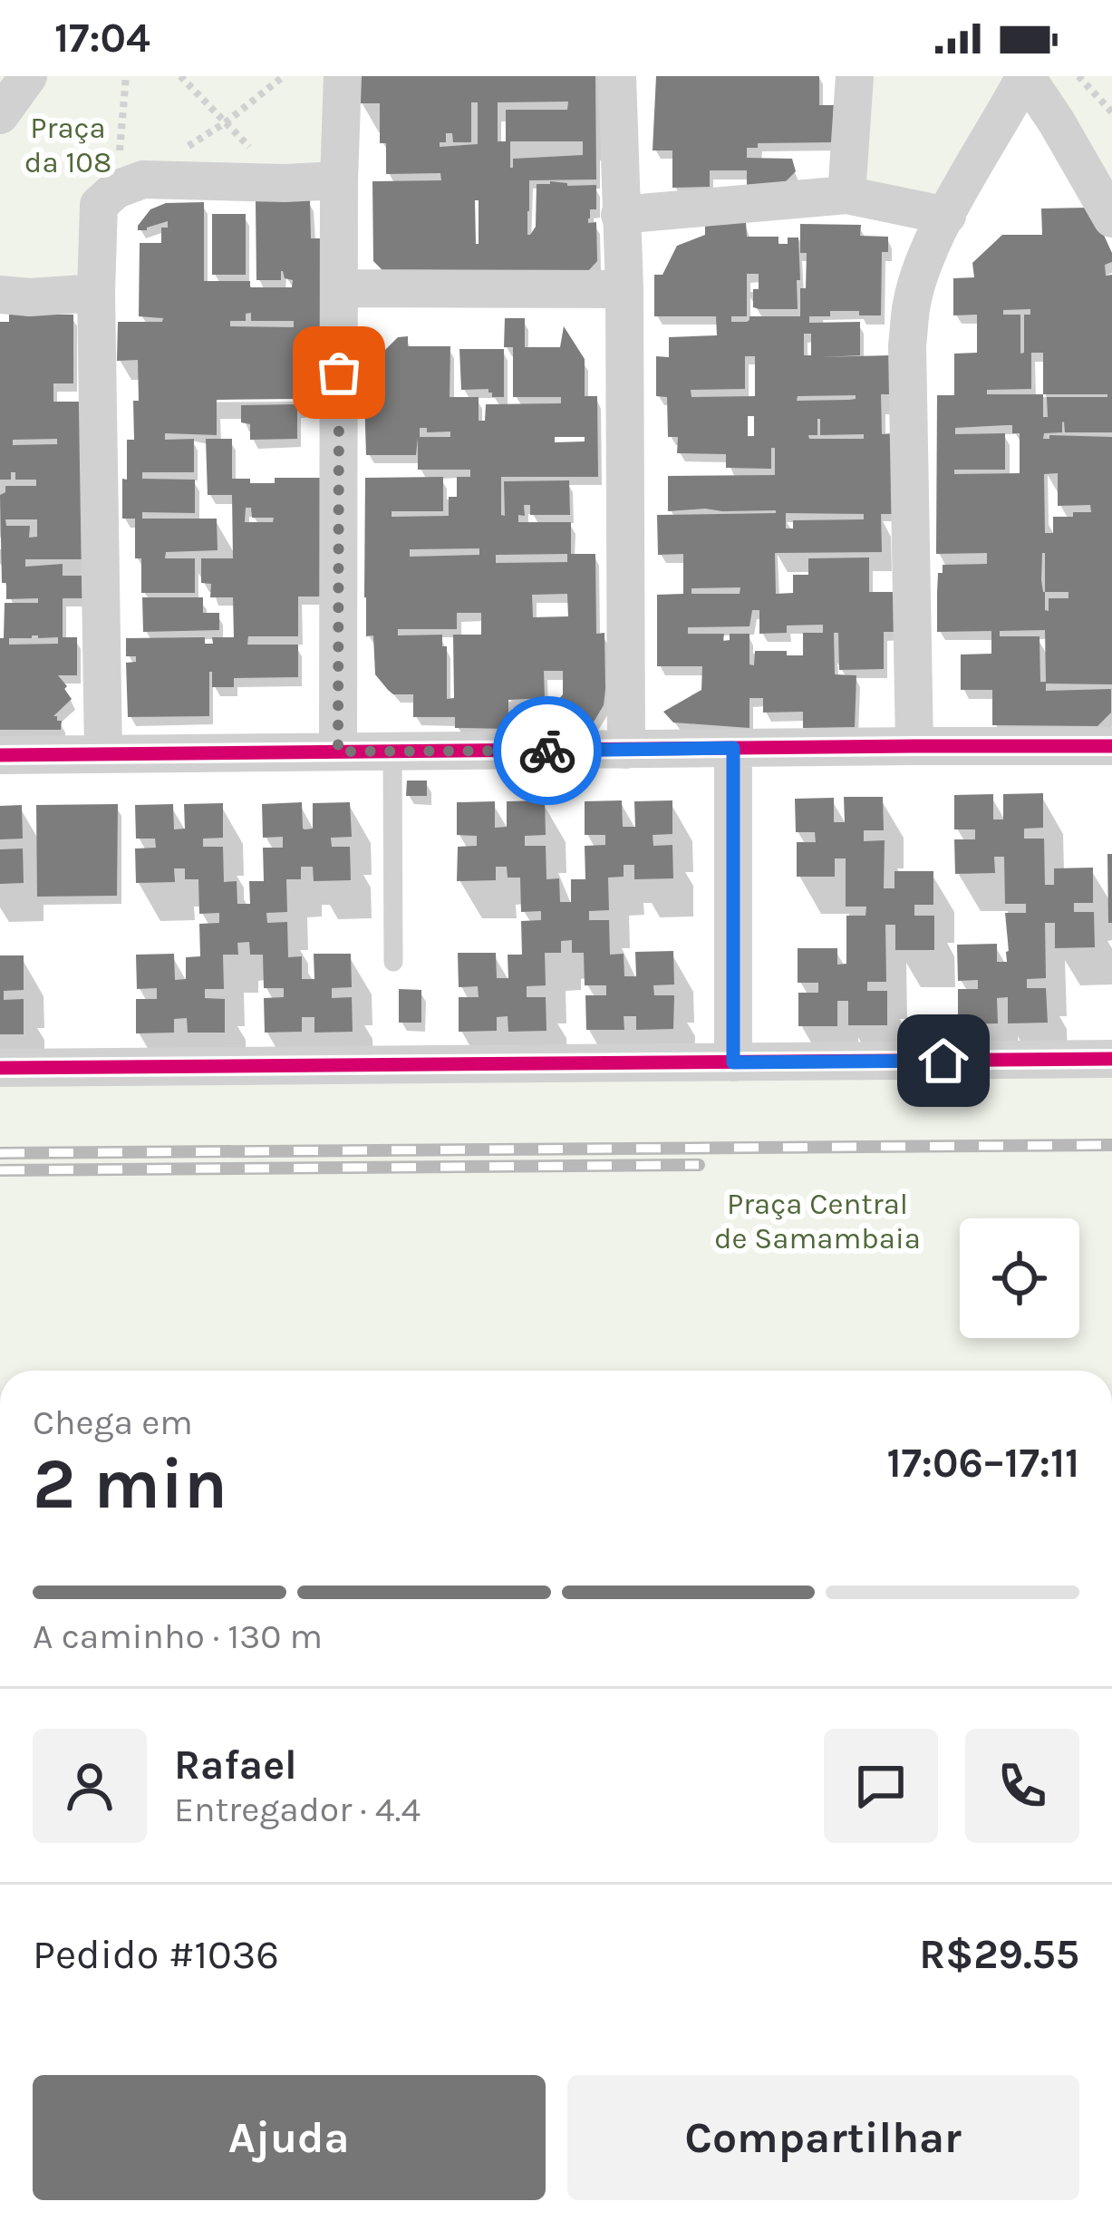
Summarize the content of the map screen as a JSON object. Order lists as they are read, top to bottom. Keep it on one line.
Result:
{"parks":["Praça da 108","Praça Central de Samambaia"],"page":{"status":"17:04","heading":["2 min","Chega em","17:06–17:11"],"panel":["Rafael","Entregador · 4.4","Pedido #1036","R$29.55"],"bar":"A caminho · 130 m","buttons":["Ajuda","Compartilhar"]}}
